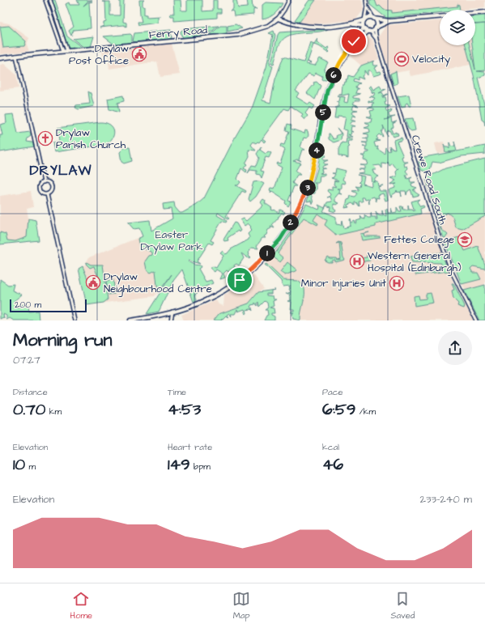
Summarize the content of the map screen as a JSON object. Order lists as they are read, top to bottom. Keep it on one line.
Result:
{"streets":{"main road":["Ferry Road"],"street":["Crewe Road South"]},"districts":["DRYLAW"],"parks":["Easter Drylaw Park"],"places":{"public building":["Drylaw Post Office","Drylaw Neighbourhood Centre"],"sports":["Velocity"],"church":["Drylaw Parish Church"],"school or university":["Fettes College"],"hospital":["Western General Hospital (Edinburgh)","Minor Injuries Unit"]},"scale_bar":"200 m","page":{"pins":["6","5","4","3","2","1"],"scale":"200 m","heading":["Morning run","07:27"],"stats":[["Distance","0.70 km"],["Time","4:53"],["Pace","6:59 /km"],["Elevation","10 m"],["Heart rate","149 bpm"],["kcal","46"]],"chart":["Elevation","233–240 m"],"tabs":["Home","Map","Saved"]}}
